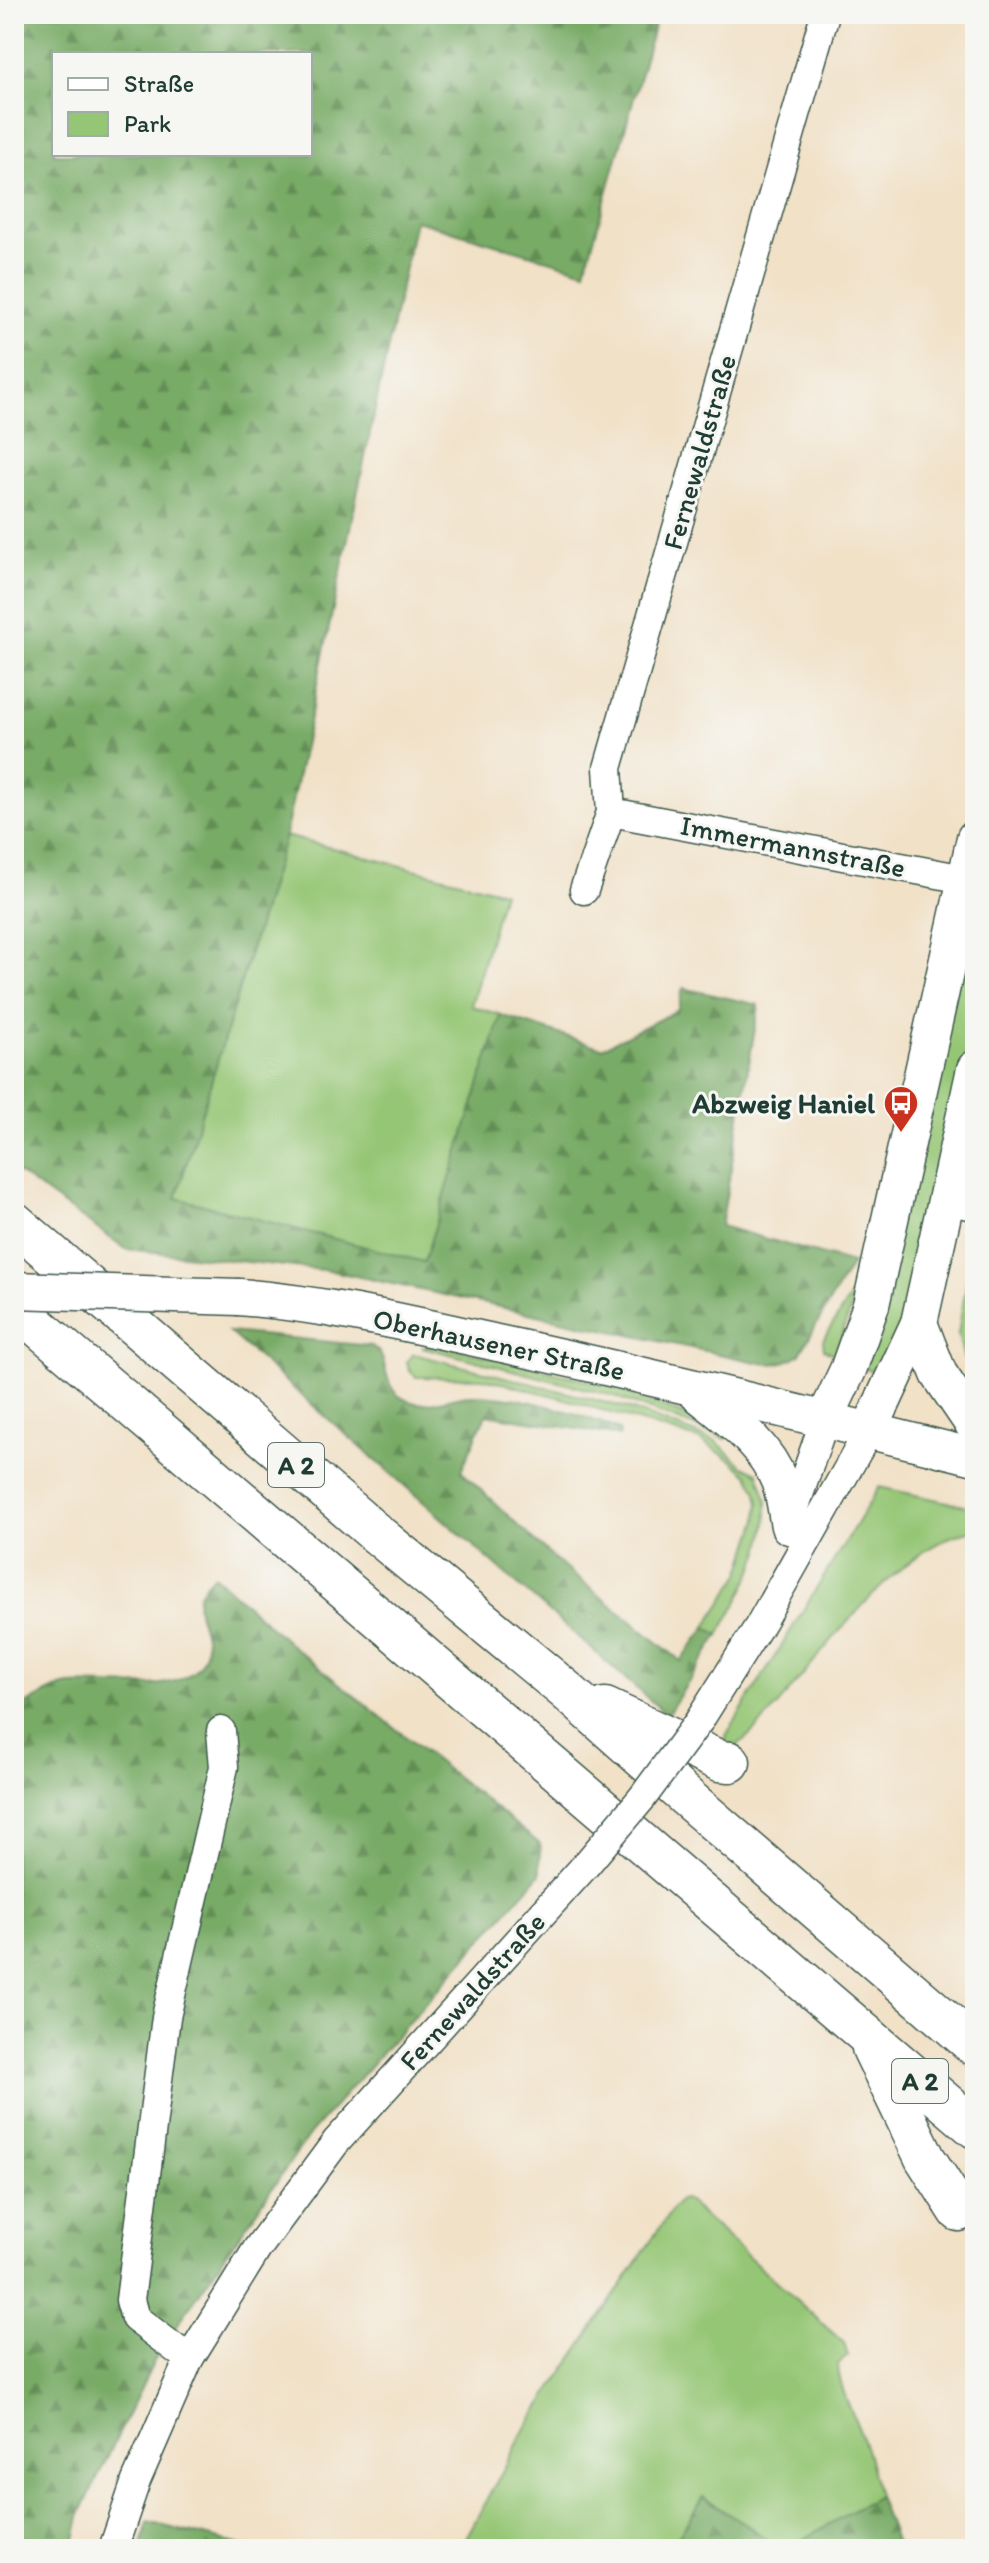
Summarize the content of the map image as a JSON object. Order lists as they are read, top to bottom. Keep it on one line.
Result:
{"streets":{"highway":["A 2"],"main road":["Fernewaldstraße","Oberhausener Straße"],"street":["Immermannstraße"]},"crossings":[["Fernewaldstraße","Immermannstraße"],["Fernewaldstraße","Oberhausener Straße"]],"places":{"bus stop":["Abzweig Haniel"]},"legend":["Straße","Park"]}
